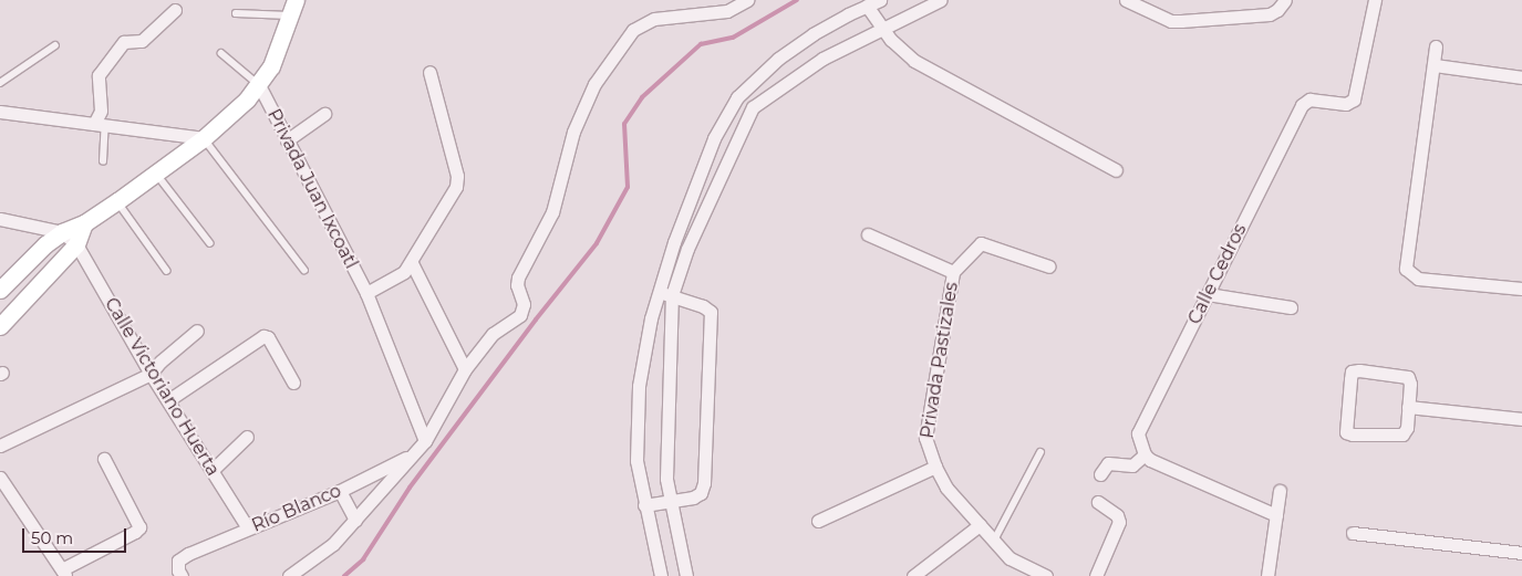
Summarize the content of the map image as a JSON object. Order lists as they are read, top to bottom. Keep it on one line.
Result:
{"streets":{"street":["Privada Juan Ixcoatl","Calle Cedros","Privada Pastizales","Calle Victoriano Huerta","Río Blanco"]},"crossings":[["Calle Victoriano Huerta","Río Blanco"]],"scale_bar":"50 m"}
